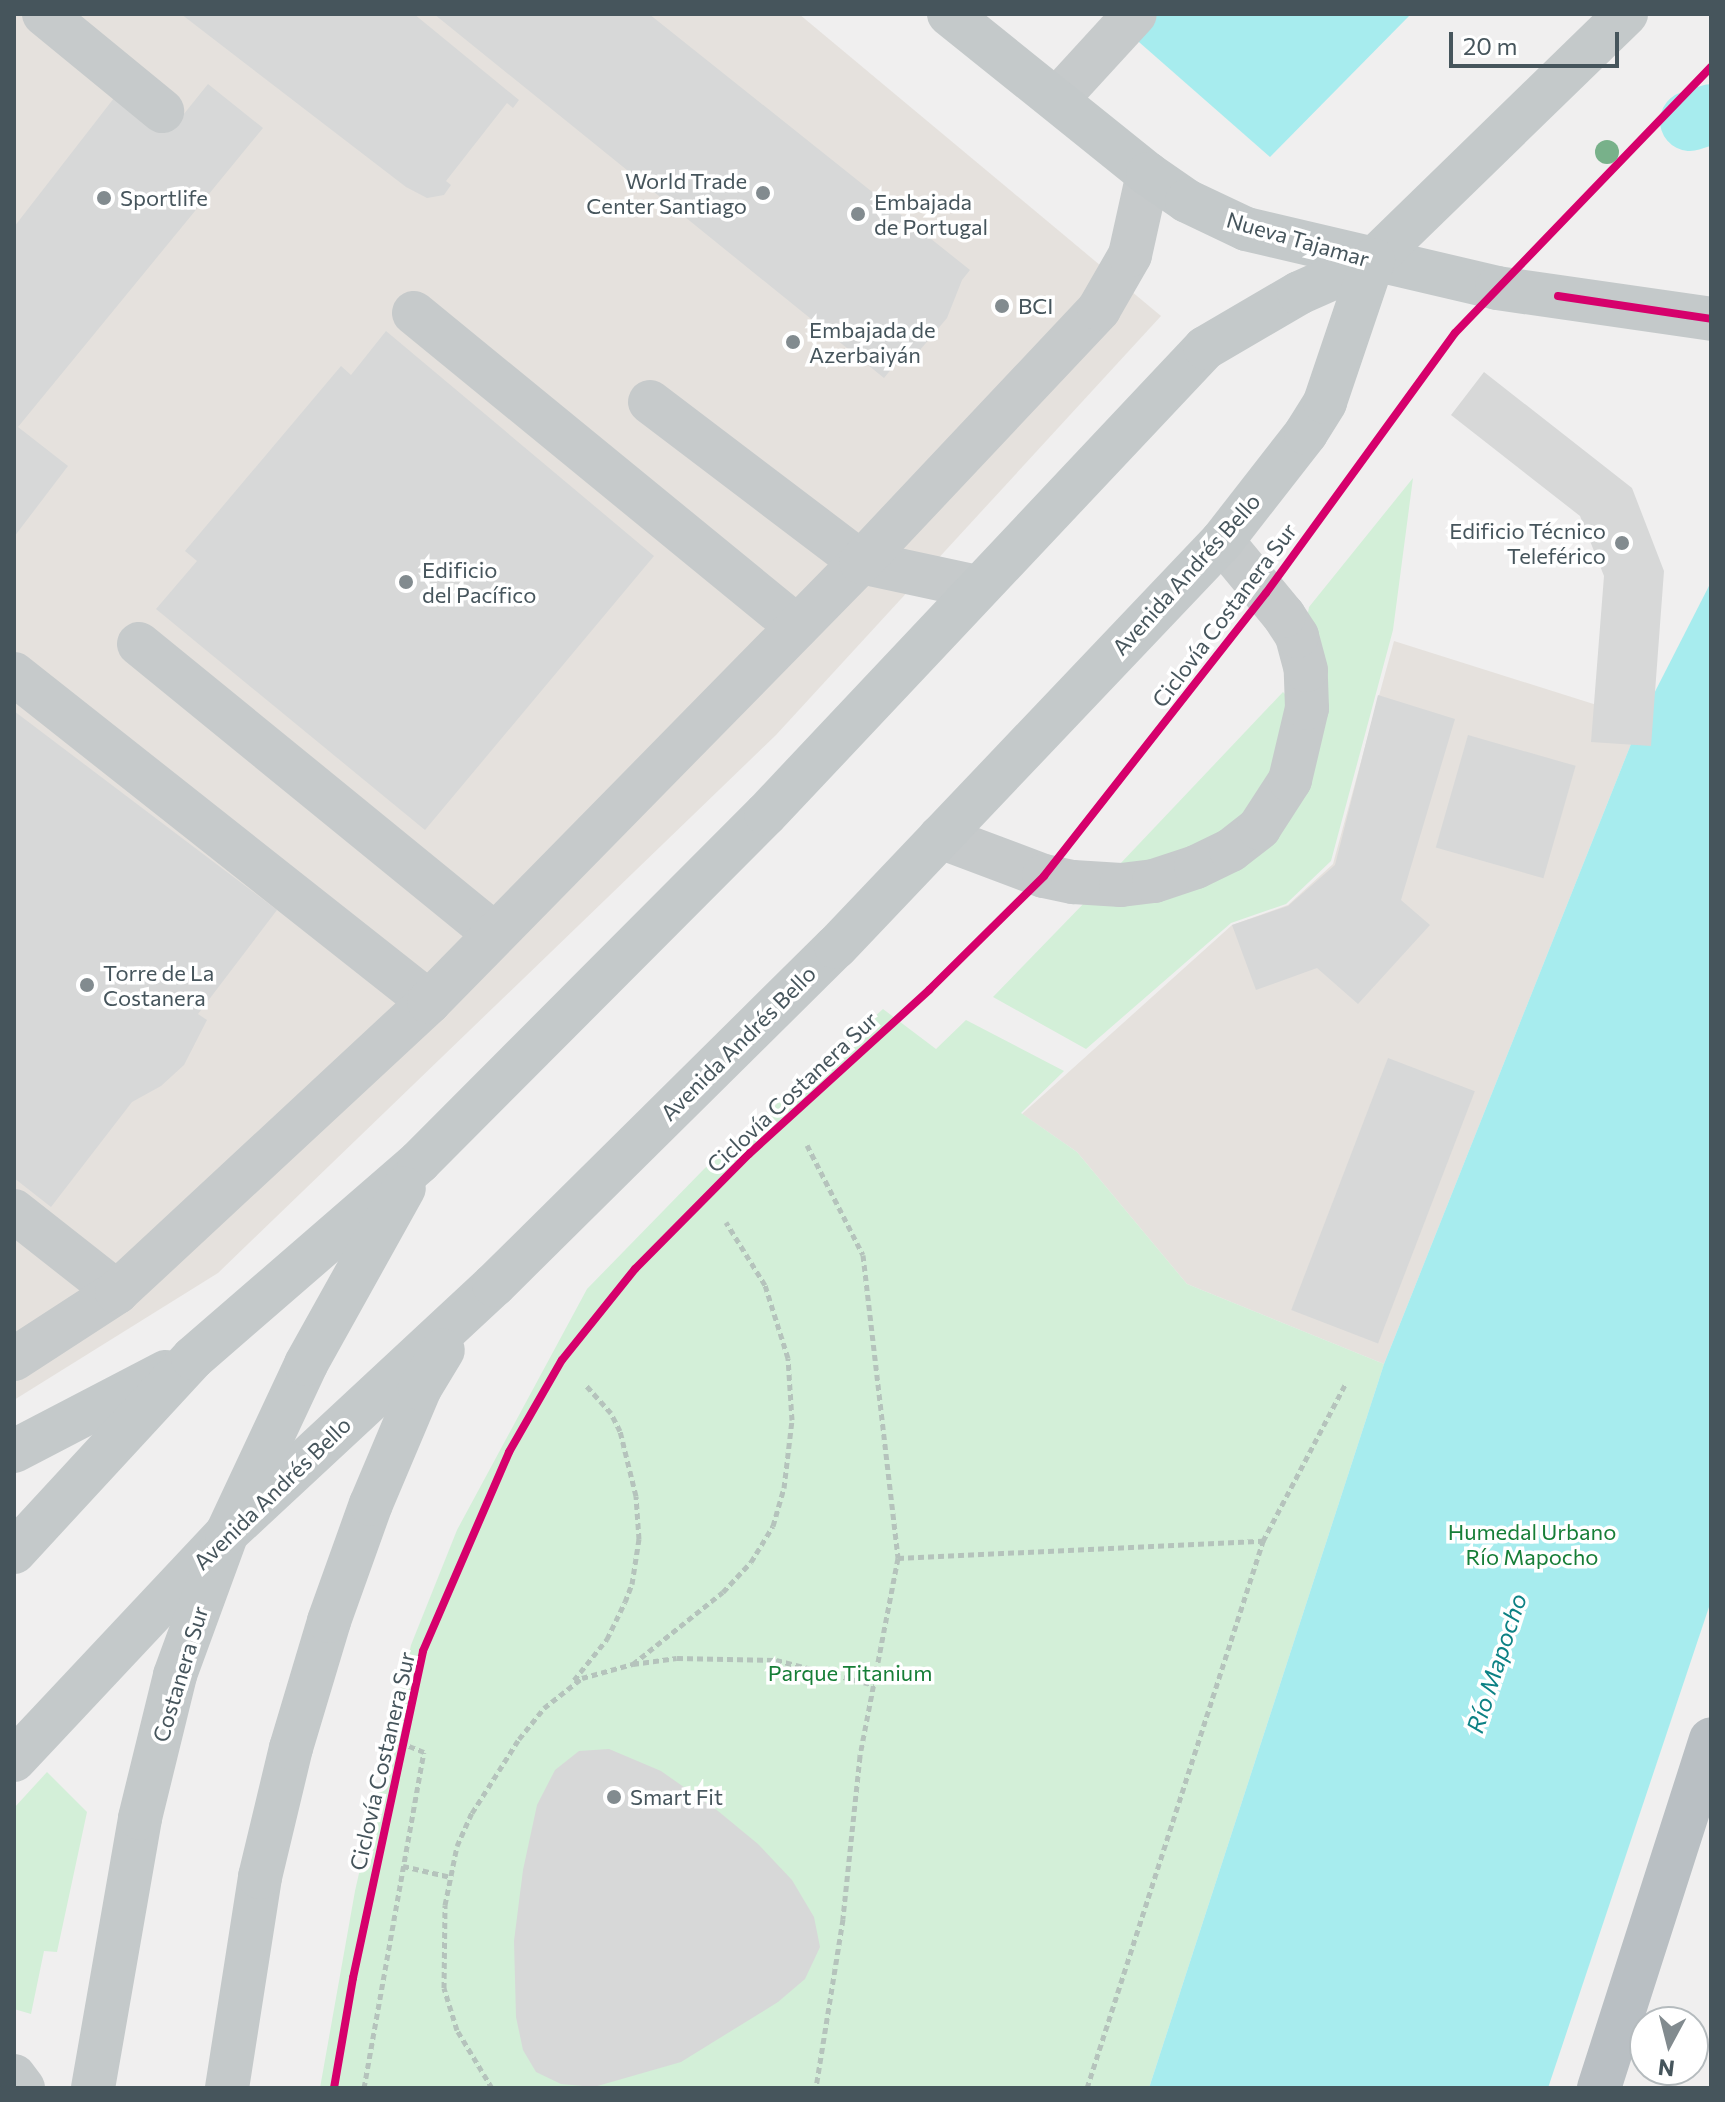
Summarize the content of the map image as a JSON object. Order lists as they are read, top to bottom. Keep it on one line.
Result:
{"streets":{"main road":["Nueva Tajamar","Avenida Andrés Bello","Costanera Sur"],"cycle path":["Ciclovía Costanera Sur"]},"crossings":[["Nueva Tajamar","Avenida Andrés Bello"],["Avenida Andrés Bello","Costanera Sur"]],"water":["Río Mapocho"],"parks":["Humedal Urbano Río Mapocho","Parque Titanium"],"places":["World Trade Center Santiago","Sportlife","Embajada de Portugal","BCI","Embajada de Azerbaiyán","Edificio Técnico Teleférico","Edificio del Pacífico","Torre de La Costanera","Smart Fit"],"scale_bar":"20 m","north":"bottom"}
